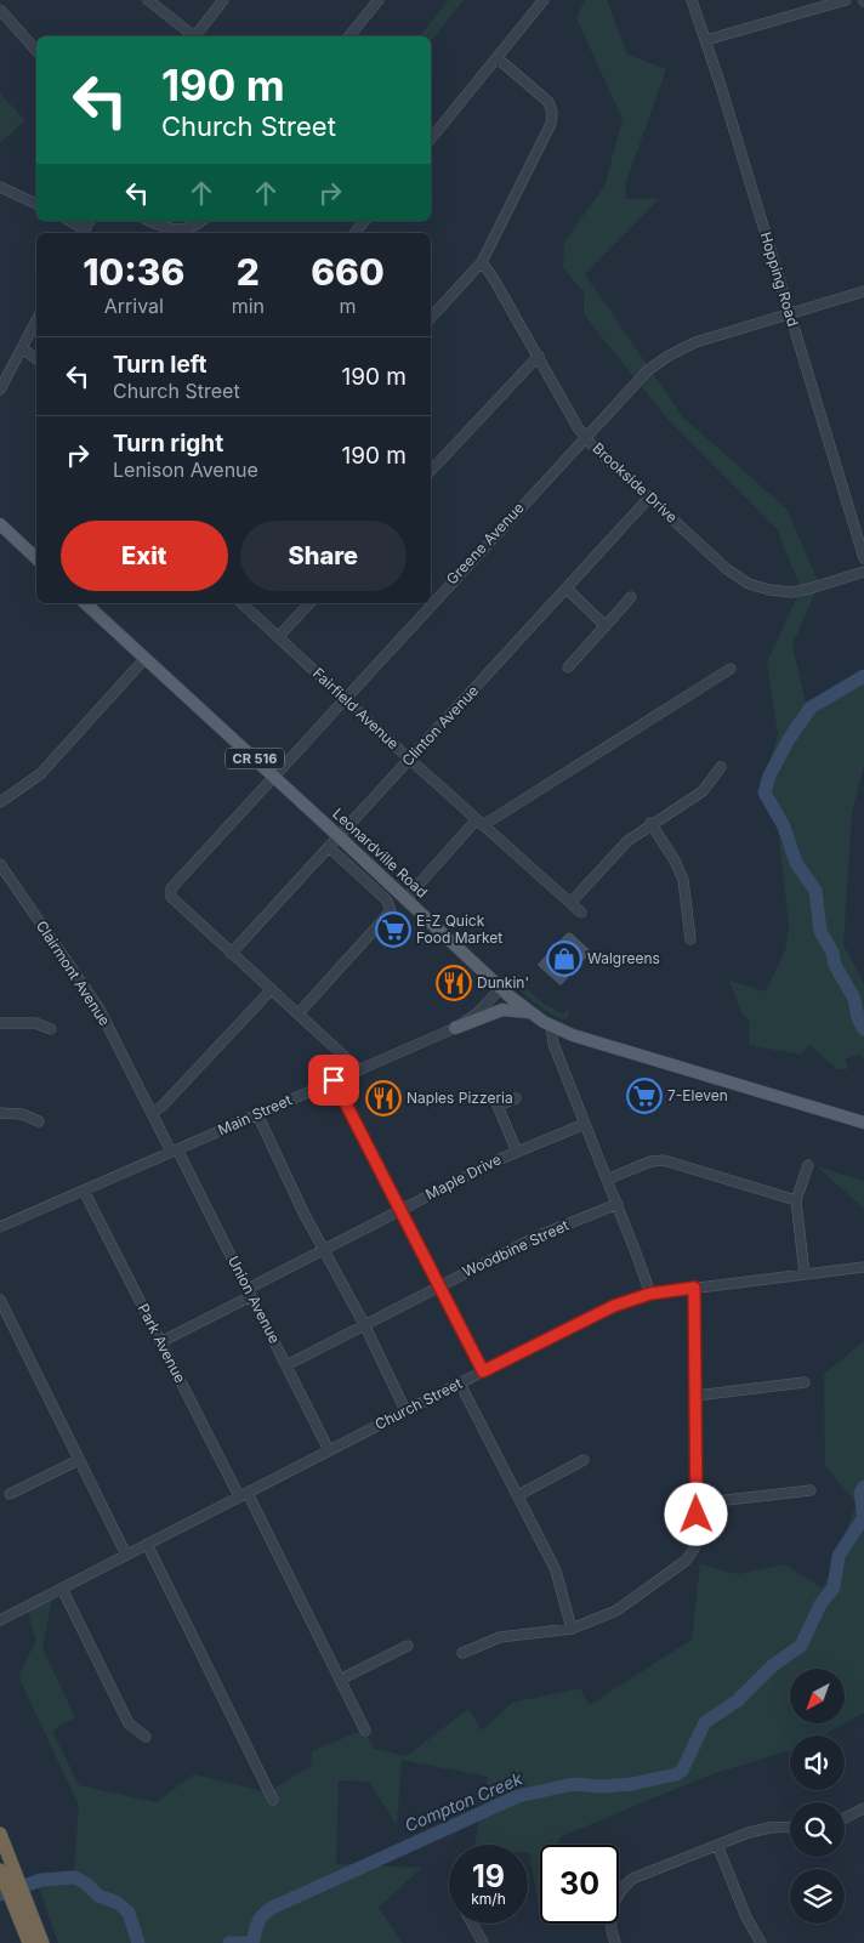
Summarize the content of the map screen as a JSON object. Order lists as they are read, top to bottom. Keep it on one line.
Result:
{"streets":{"main road":["CR 516","Leonardville Road"],"street":["Hopping Road","Brookside Drive","Greene Avenue","Fairfield Avenue","Clinton Avenue","Clairmont Avenue","Main Street","Maple Drive","Woodbine Street","Union Avenue","Park Avenue","Church Street"]},"crossings":[["Hopping Road","Greene Avenue"],["Brookside Drive","Greene Avenue"],["Brookside Drive","Clinton Avenue"],["Greene Avenue","Fairfield Avenue"],["Greene Avenue","Clinton Avenue"],["Greene Avenue","Leonardville Road"],["Fairfield Avenue","Clinton Avenue"],["Clinton Avenue","Leonardville Road"],["Leonardville Road","Main Street"],["Clairmont Avenue","Main Street"],["Clairmont Avenue","Union Avenue"],["Main Street","Union Avenue"],["Main Street","Park Avenue"],["Maple Drive","Union Avenue"],["Maple Drive","Park Avenue"],["Woodbine Street","Union Avenue"],["Union Avenue","Church Street"],["Park Avenue","Church Street"]],"water":["Compton Creek"],"places":{"supermarket":["E-Z Quick Food Market","7-Eleven"],"shop":["Walgreens"],"restaurant":["Dunkin'","Naples Pizzeria"]},"north":"bottom left","page":{"turn":["190 m","Church Street"],"eta":["10:36","Arrival","2","min","660","m"],"list":[{"name":"Turn left","note":"Church Street","value":"190 m"},{"name":"Turn right","note":"Lenison Avenue","value":"190 m"}],"buttons":["Exit","Share"],"speed":"19 km/h","limit":"30"}}
